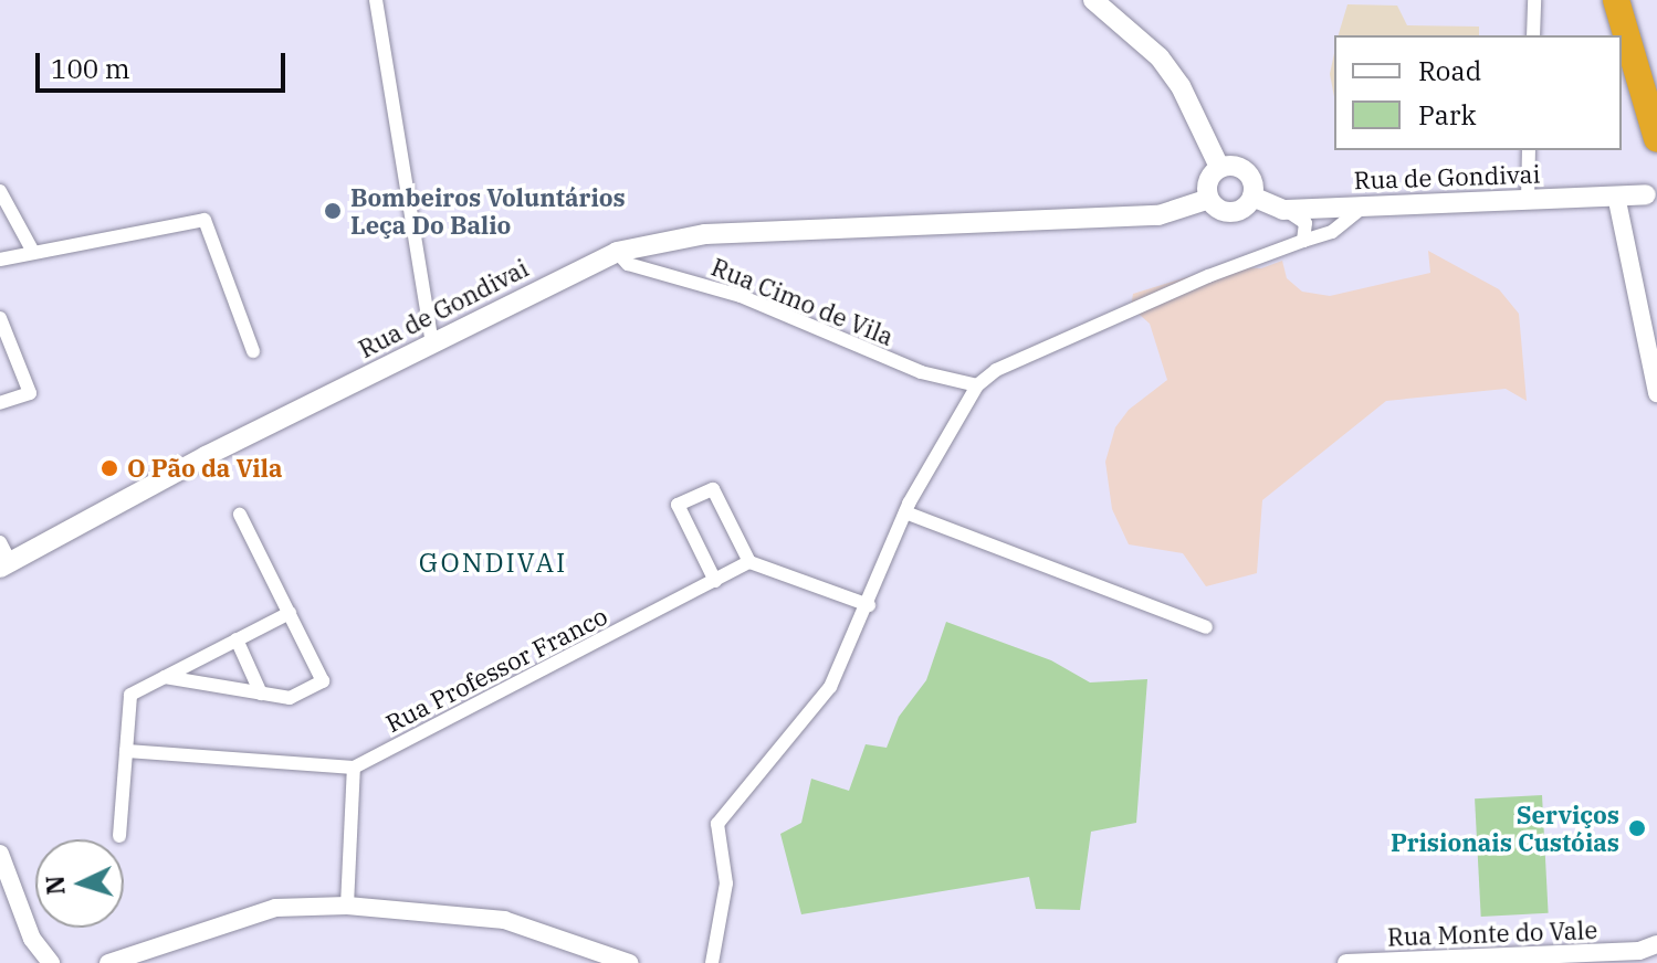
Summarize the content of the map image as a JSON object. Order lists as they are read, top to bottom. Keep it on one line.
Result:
{"streets":{"main road":["Rua de Gondivai"],"street":["Rua Cimo de Vila","Rua Professor Franco","Rua Monte do Vale"]},"crossings":[["Rua de Gondivai","Rua Cimo de Vila"]],"districts":["GONDIVAI"],"places":["Bombeiros Voluntários Leça Do Balio","O Pão da Vila","Serviços Prisionais Custóias"],"legend":["Road","Park"],"scale_bar":"100 m","north":"left"}
